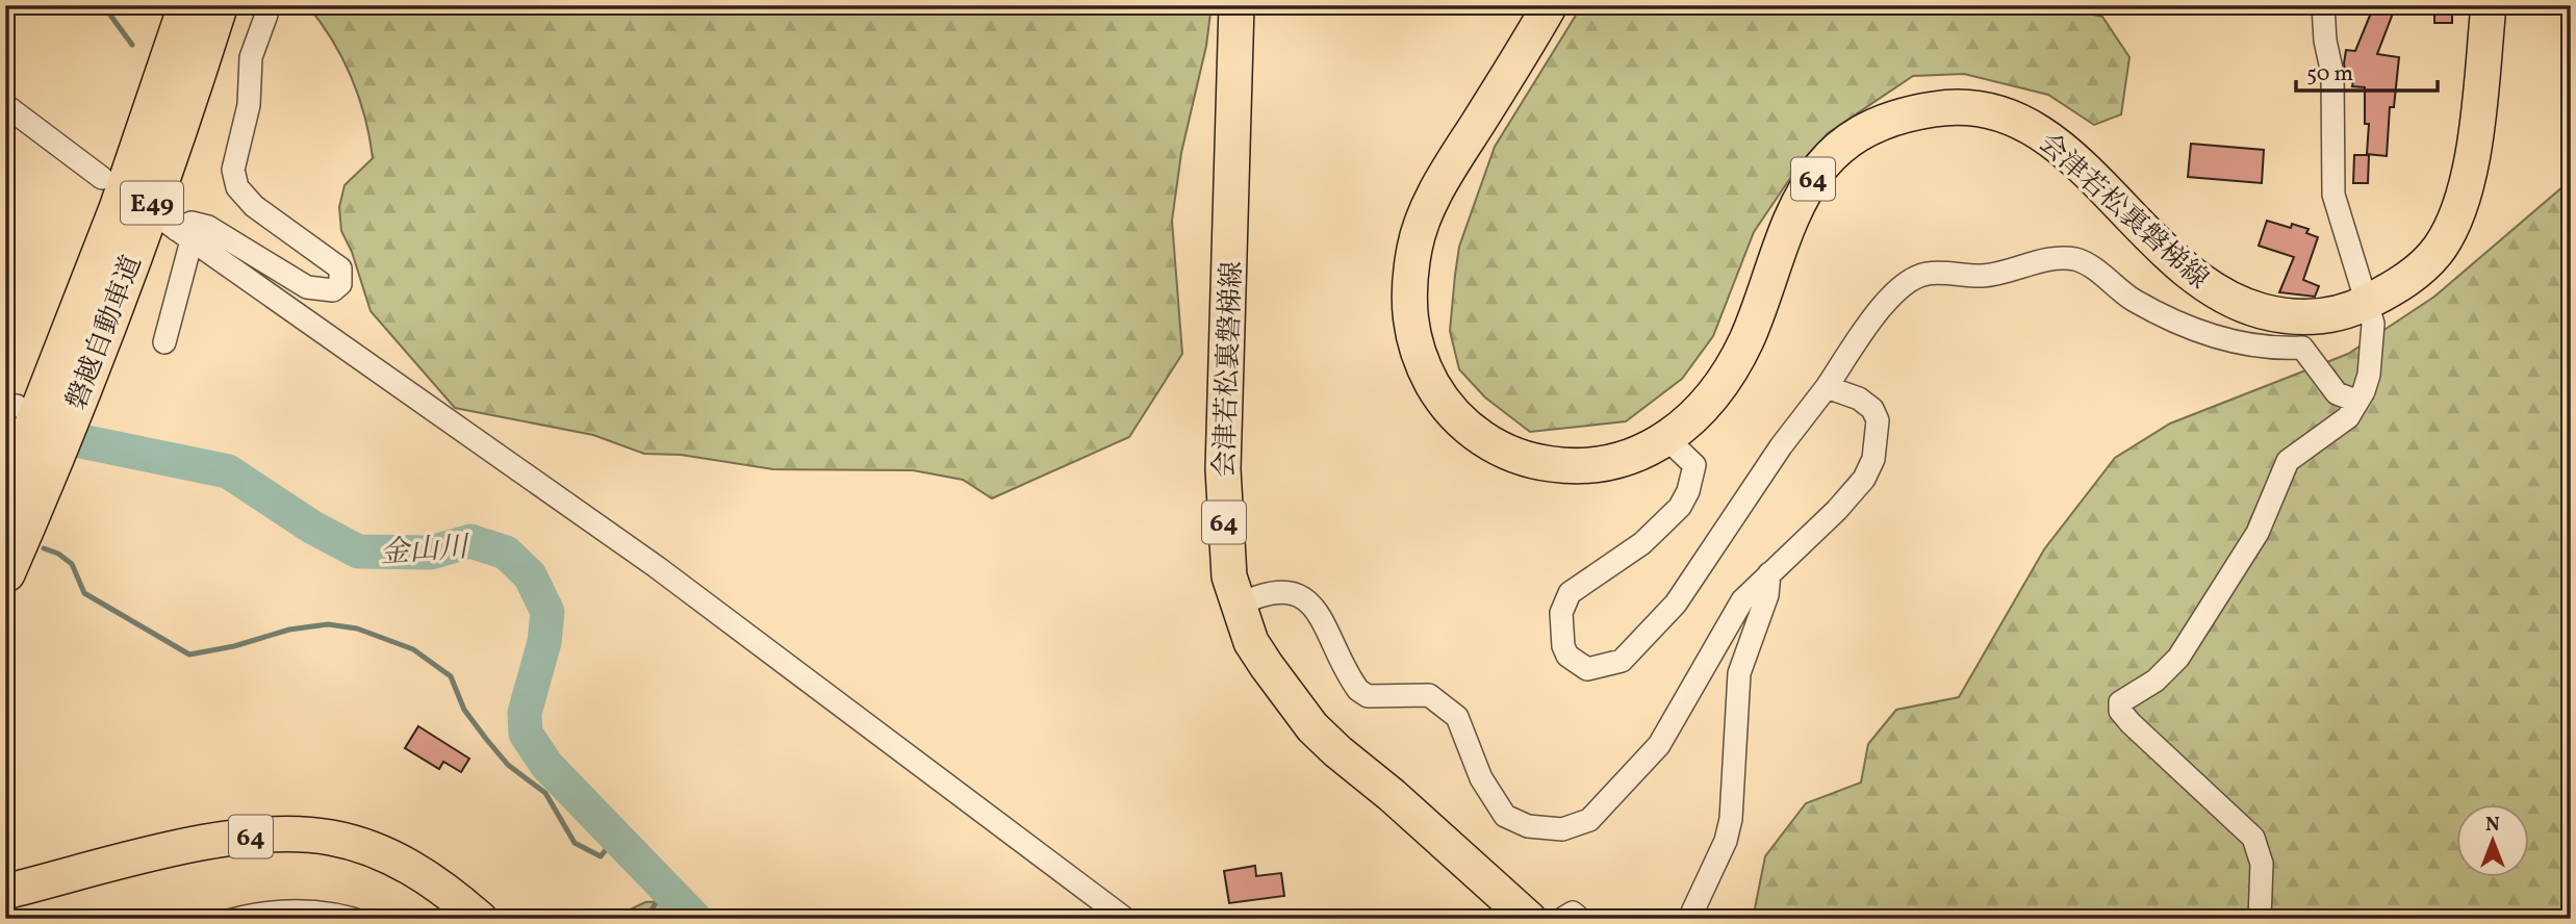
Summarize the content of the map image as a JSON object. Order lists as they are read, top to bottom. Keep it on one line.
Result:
{"streets":{"highway":["E49","磐越自動車道"],"main road":["64","会津若松裏磐梯線"]},"water":["金山川"],"scale_bar":"50 m","north":"top"}
